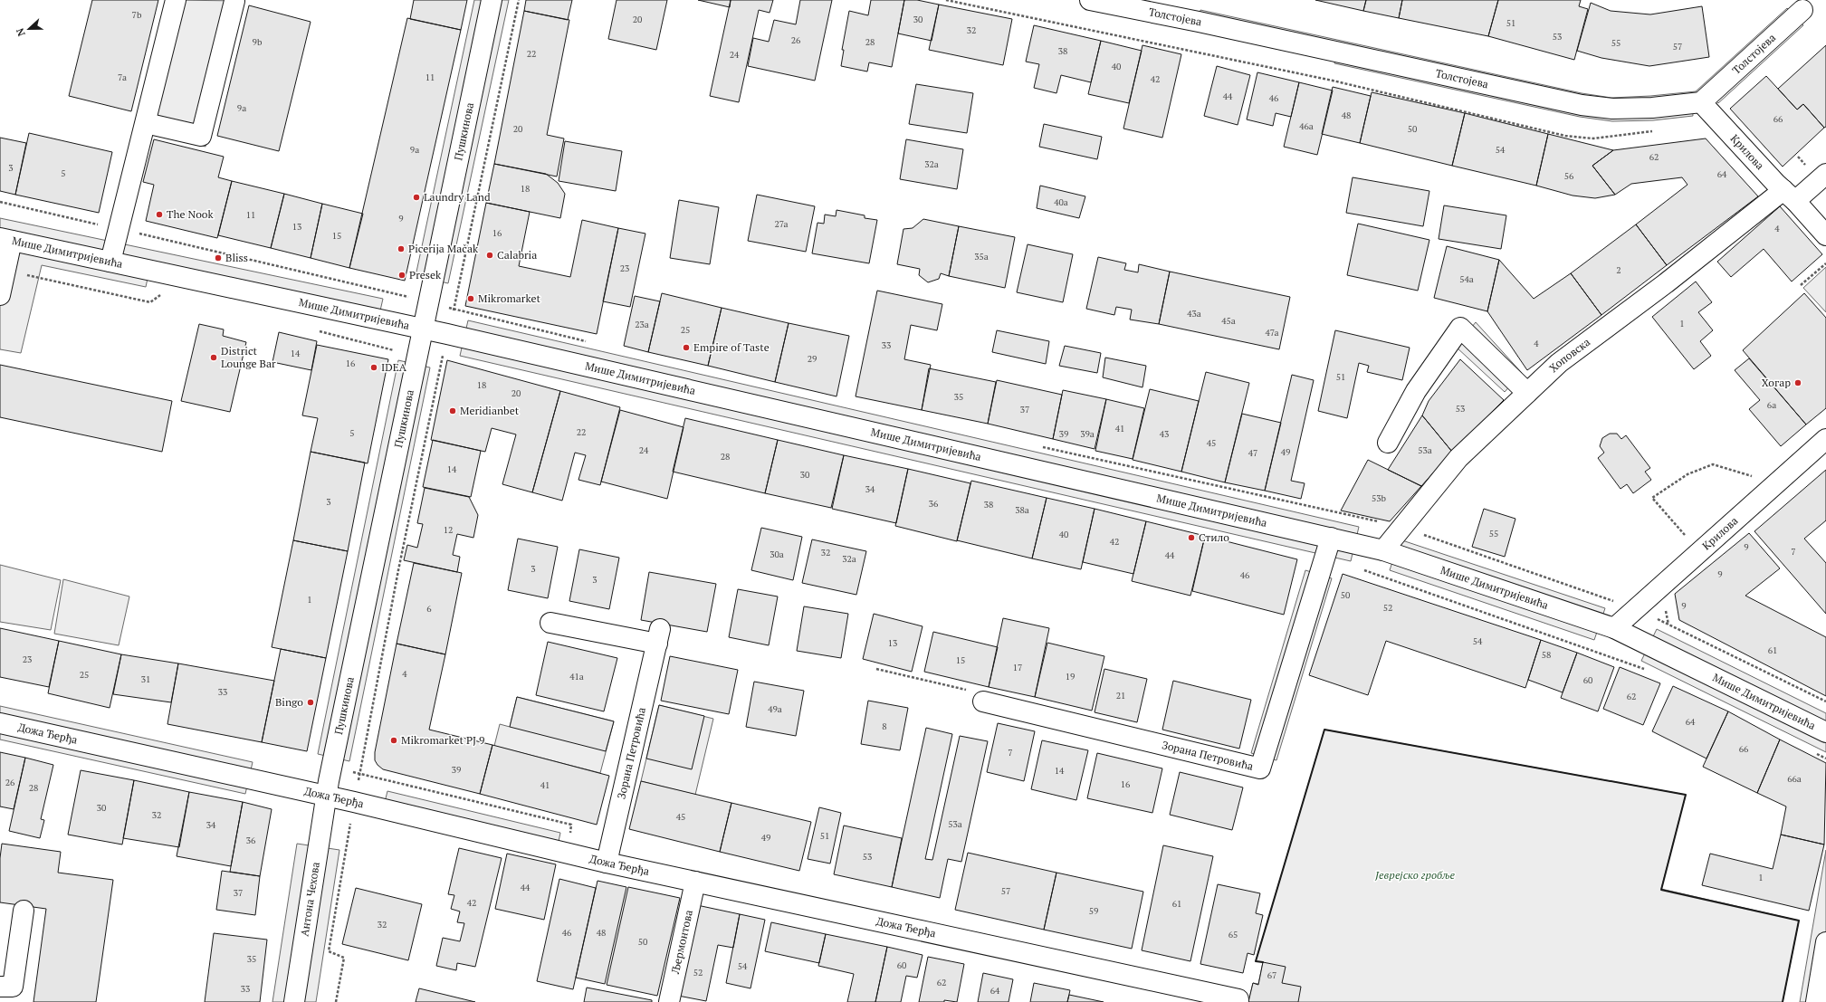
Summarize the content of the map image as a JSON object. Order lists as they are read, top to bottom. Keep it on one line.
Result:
{"streets":{"street":["Толстојева","Пушкинова","Крилова","Мише Димитријевића","Хоповска","Дожа Ђерђа","Зорана Петровића","Антона Чехова","Љермонтова"]},"crossings":[["Толстојева","Крилова"],["Пушкинова","Мише Димитријевића"],["Пушкинова","Дожа Ђерђа"],["Пушкинова","Антона Чехова"],["Крилова","Мише Димитријевића"],["Крилова","Хоповска"],["Мише Димитријевића","Хоповска"],["Мише Димитријевића","Зорана Петровића"],["Дожа Ђерђа","Зорана Петровића"],["Дожа Ђерђа","Антона Чехова"],["Дожа Ђерђа","Љермонтова"]],"parks":["Јеврејско гробље"],"places":["Laundry Land","The Nook","Picerija Mačak","Calabria","Bliss","Presek","Mikromarket","Empire of Taste","District Lounge Bar","IDEA","Хогар","Meridianbet","Стило","Bingo","Mikromarket PJ 9"],"house_numbers":["7b","20","30","51","32","53","26","9b","28","55","57","38","22","24","40","7a","11","42","44","46","9a","48","66","46a","20","50","9a","54","62","32a","3","5","64","56","18","40a","11","9","27a","13","4","16","15","35a","23","2","54a","43a","45a","1","23a","25","47a","4","33","14","29","16","51","18","20","35","6a","53","37","41","22","5","39","39a","43","45","24","53a","49","47","28","14","30","34","53b","3","36","38","38a","12","55","40","42","9","7","32","30a","44","32a","3","9","46","3","50","1","9","52","6","54","13","61","58","23","15","17","4","25","41a","19","31","60","33","21","62","49a","64","8","66","7","39","14","66a","26","16","41","28","30","32","45","53a","34","51","49","36","53","1","44","57","37","42","61","59","32","46","48","65","50","35","60","54","52","67","62","33","64"],"north":"left"}
